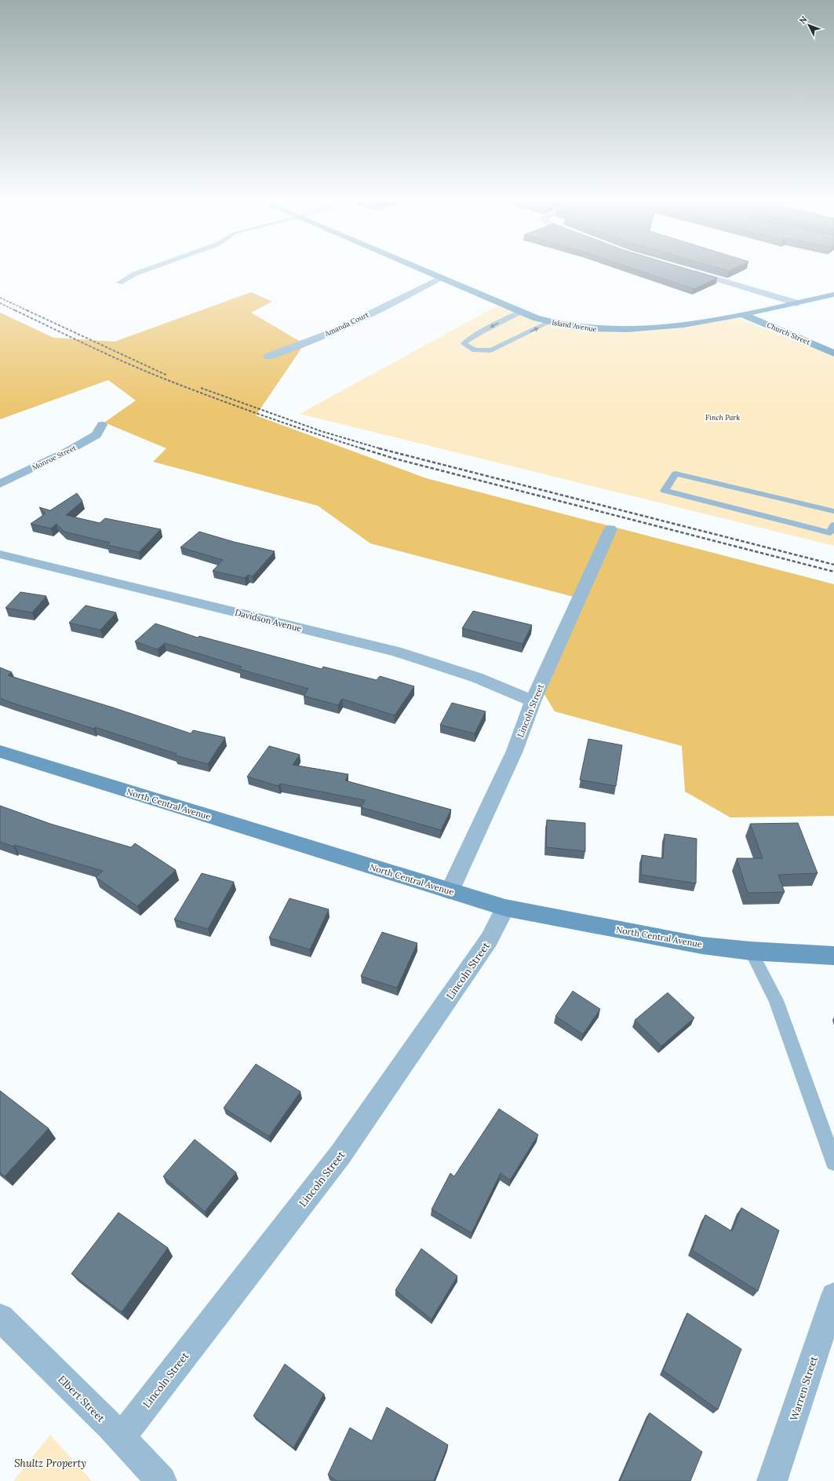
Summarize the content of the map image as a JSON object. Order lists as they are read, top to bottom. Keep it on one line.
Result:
{"streets":{"street":["Amanda Court","Island Avenue","Church Street","Monroe Street","Davidson Avenue","Lincoln Street","North Central Avenue","Warren Street","Elbert Street"]},"crossings":[["Amanda Court","Island Avenue"],["Island Avenue","Church Street"],["Davidson Avenue","Lincoln Street"],["Lincoln Street","North Central Avenue"],["Lincoln Street","Elbert Street"]],"parks":["Finch Park","Shultz Property"],"north":"top left"}
